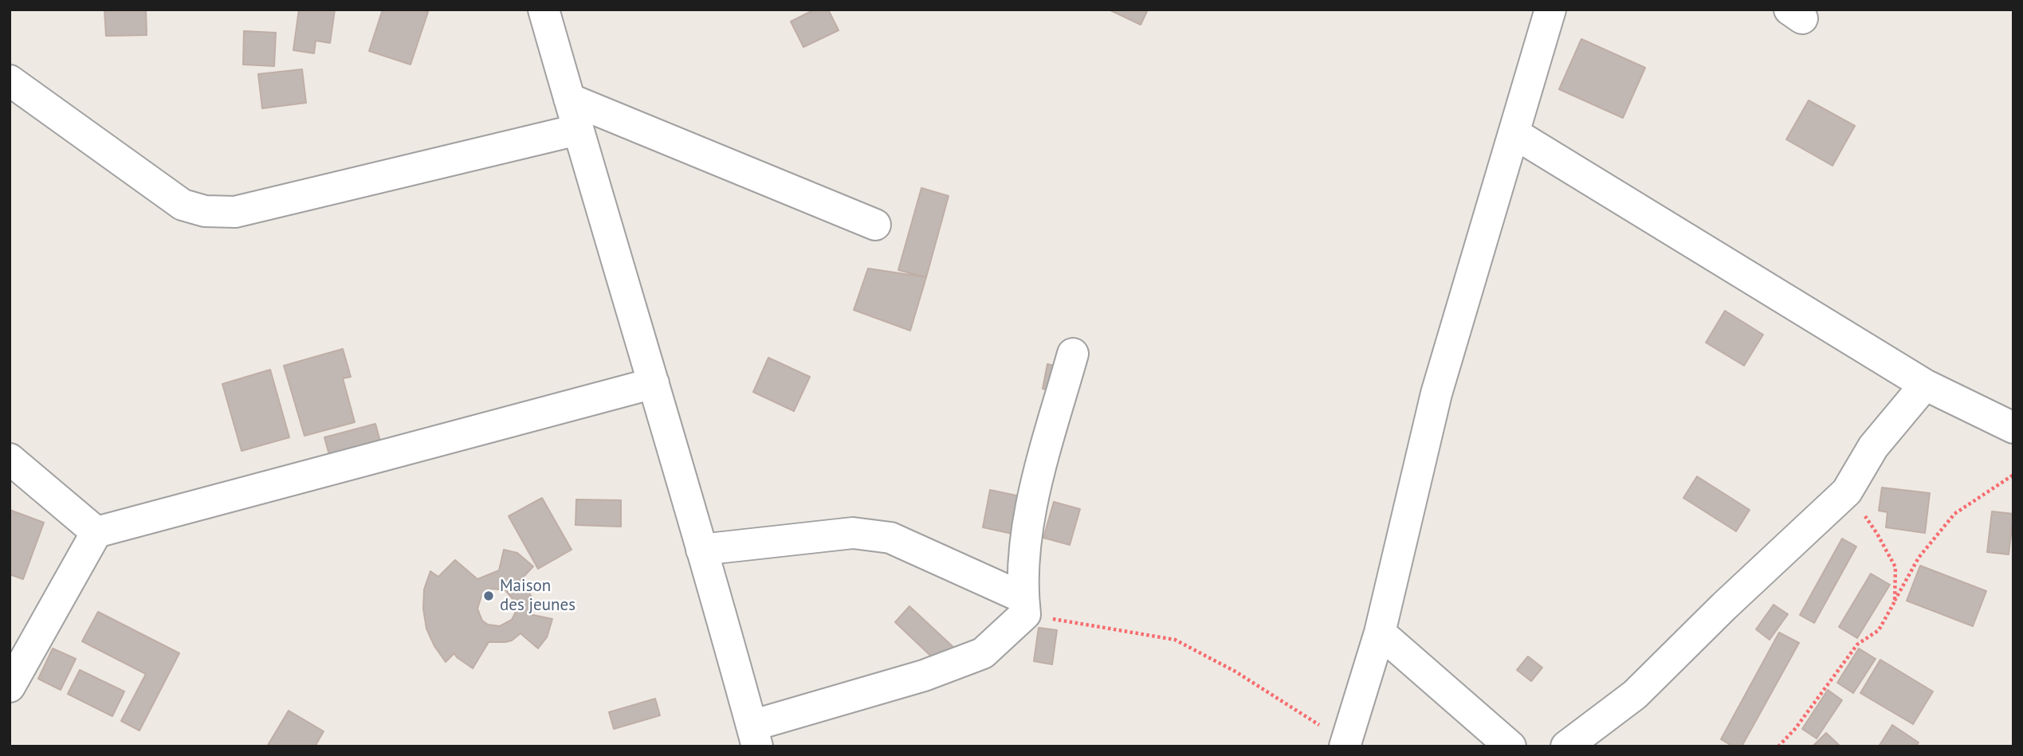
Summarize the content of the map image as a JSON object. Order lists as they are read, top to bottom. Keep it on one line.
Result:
{"places":["Maison des jeunes"]}
